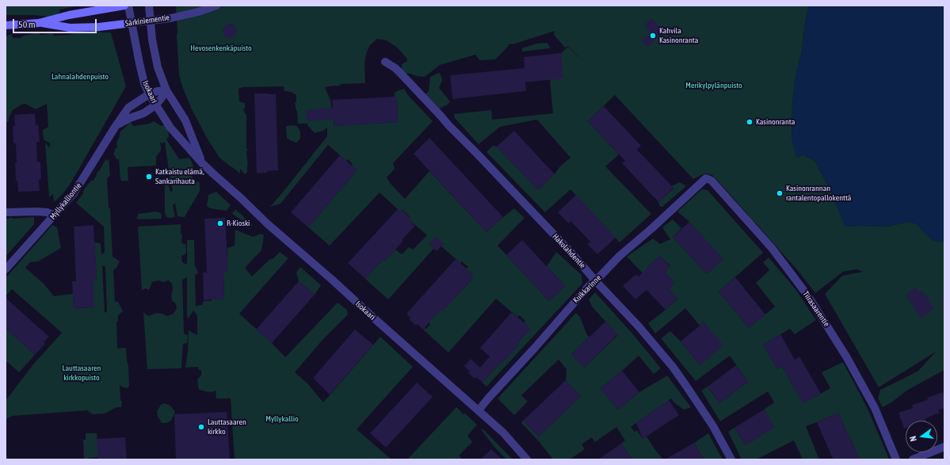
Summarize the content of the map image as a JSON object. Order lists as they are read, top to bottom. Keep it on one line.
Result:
{"streets":{"main road":["Särkiniementie"],"street":["Isokaari","Myllykalliontie","Hakolahdentie","Kuikkarinne","Tiirasaarentie"]},"crossings":[["Särkiniementie","Isokaari"],["Isokaari","Myllykalliontie"],["Isokaari","Kuikkarinne"],["Hakolahdentie","Kuikkarinne"],["Kuikkarinne","Tiirasaarentie"]],"parks":["Hevosenkenkäpuisto","Lahnalahdenpuisto","Merikylpylänpuisto","Lauttasaaren kirkkopuisto","Myllykallio"],"places":["Kahvila Kasinonranta","Kasinonranta","Katkaistu elämä, Sankarihauta","Kasinonrannan rantalentopallokenttä","R-Kioski","Lauttasaaren kirkko"],"scale_bar":"50 m","north":"left"}
